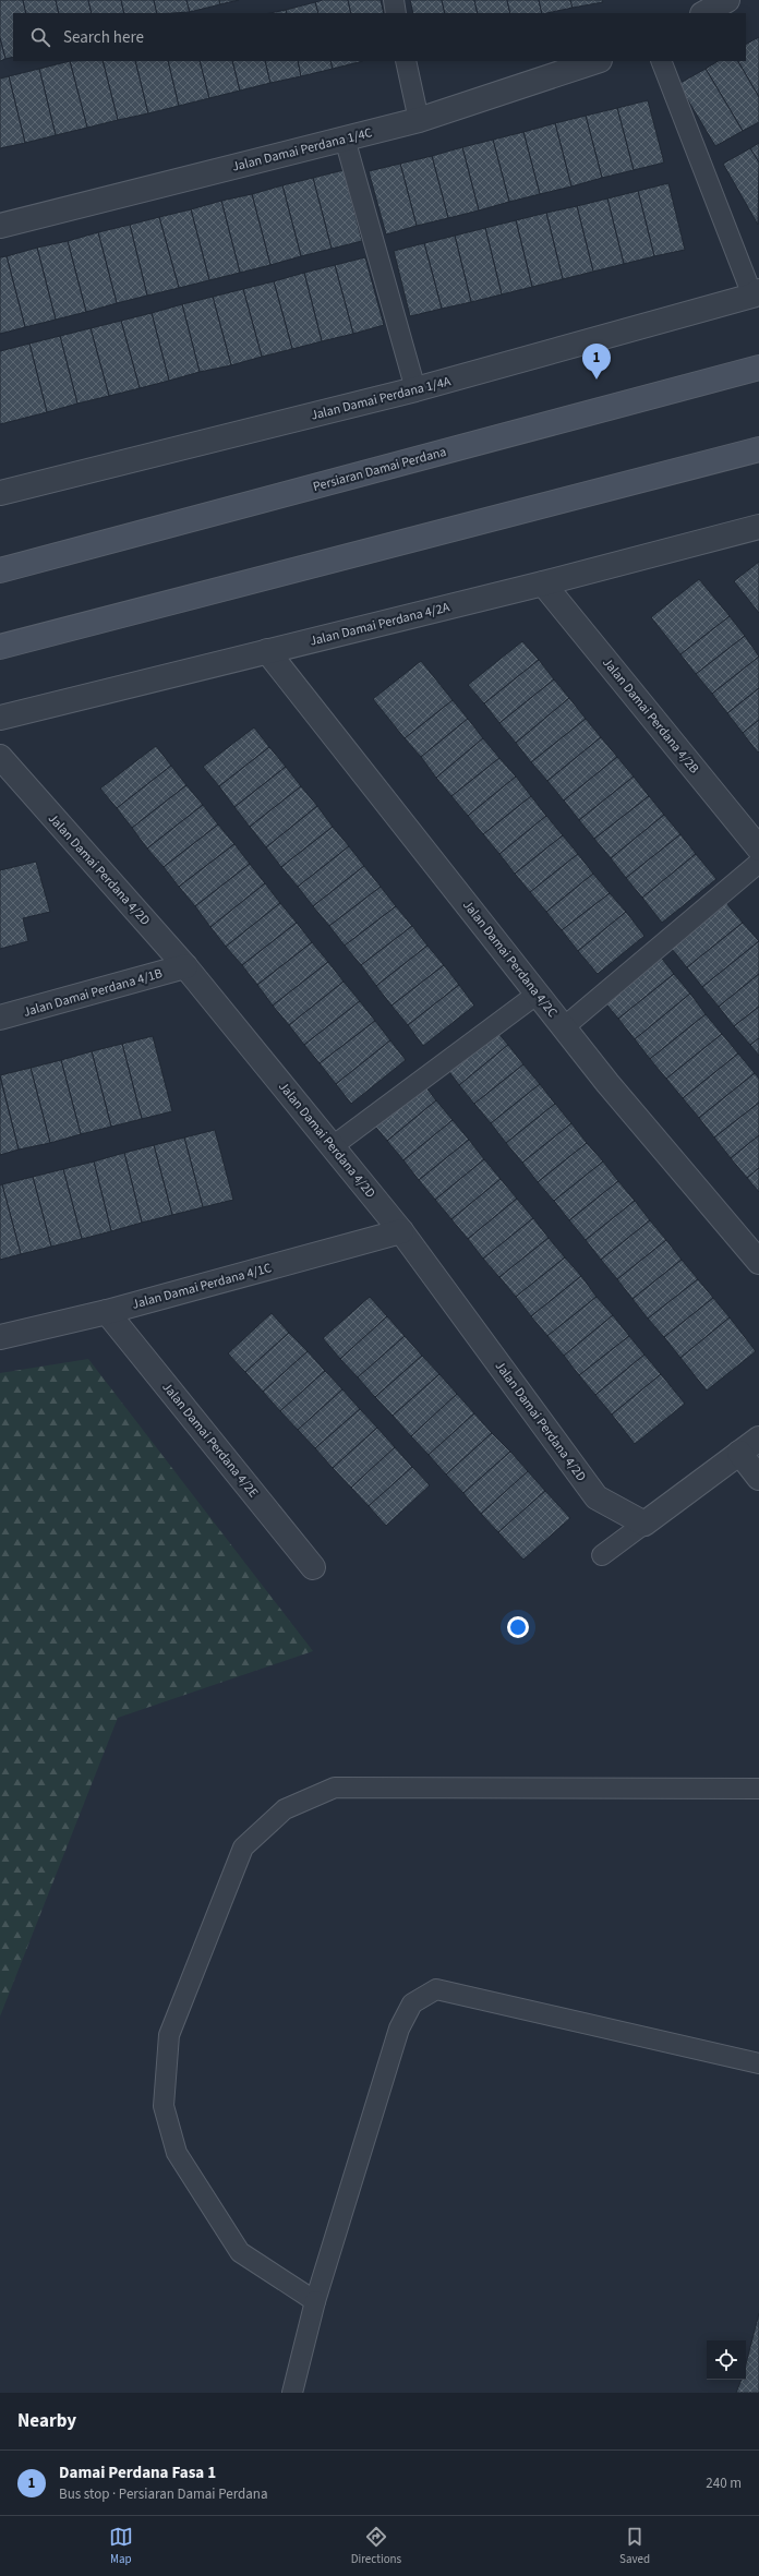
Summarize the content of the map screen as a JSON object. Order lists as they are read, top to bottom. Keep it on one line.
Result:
{"streets":{"main road":["Persiaran Damai Perdana"],"street":["Jalan Damai Perdana 1/4C","Jalan Damai Perdana 1/4A","Jalan Damai Perdana 4/2A","Jalan Damai Perdana 4/2B","Jalan Damai Perdana 4/2D","Jalan Damai Perdana 4/2C","Jalan Damai Perdana 4/1B","Jalan Damai Perdana 4/1C","Jalan Damai Perdana 4/2E"]},"crossings":[["Jalan Damai Perdana 4/2A","Jalan Damai Perdana 4/2B"],["Jalan Damai Perdana 4/2A","Jalan Damai Perdana 4/2C"],["Jalan Damai Perdana 4/2D","Jalan Damai Perdana 4/1B"],["Jalan Damai Perdana 4/2D","Jalan Damai Perdana 4/1C"],["Jalan Damai Perdana 4/1C","Jalan Damai Perdana 4/2E"]],"page":{"search":"Search here","pins":"1","heading":"Nearby","list":[{"mark":"1","name":"Damai Perdana Fasa 1","note":"Bus stop · Persiaran Damai Perdana","value":"240 m"}],"nav":["Map","Directions","Saved"]}}
